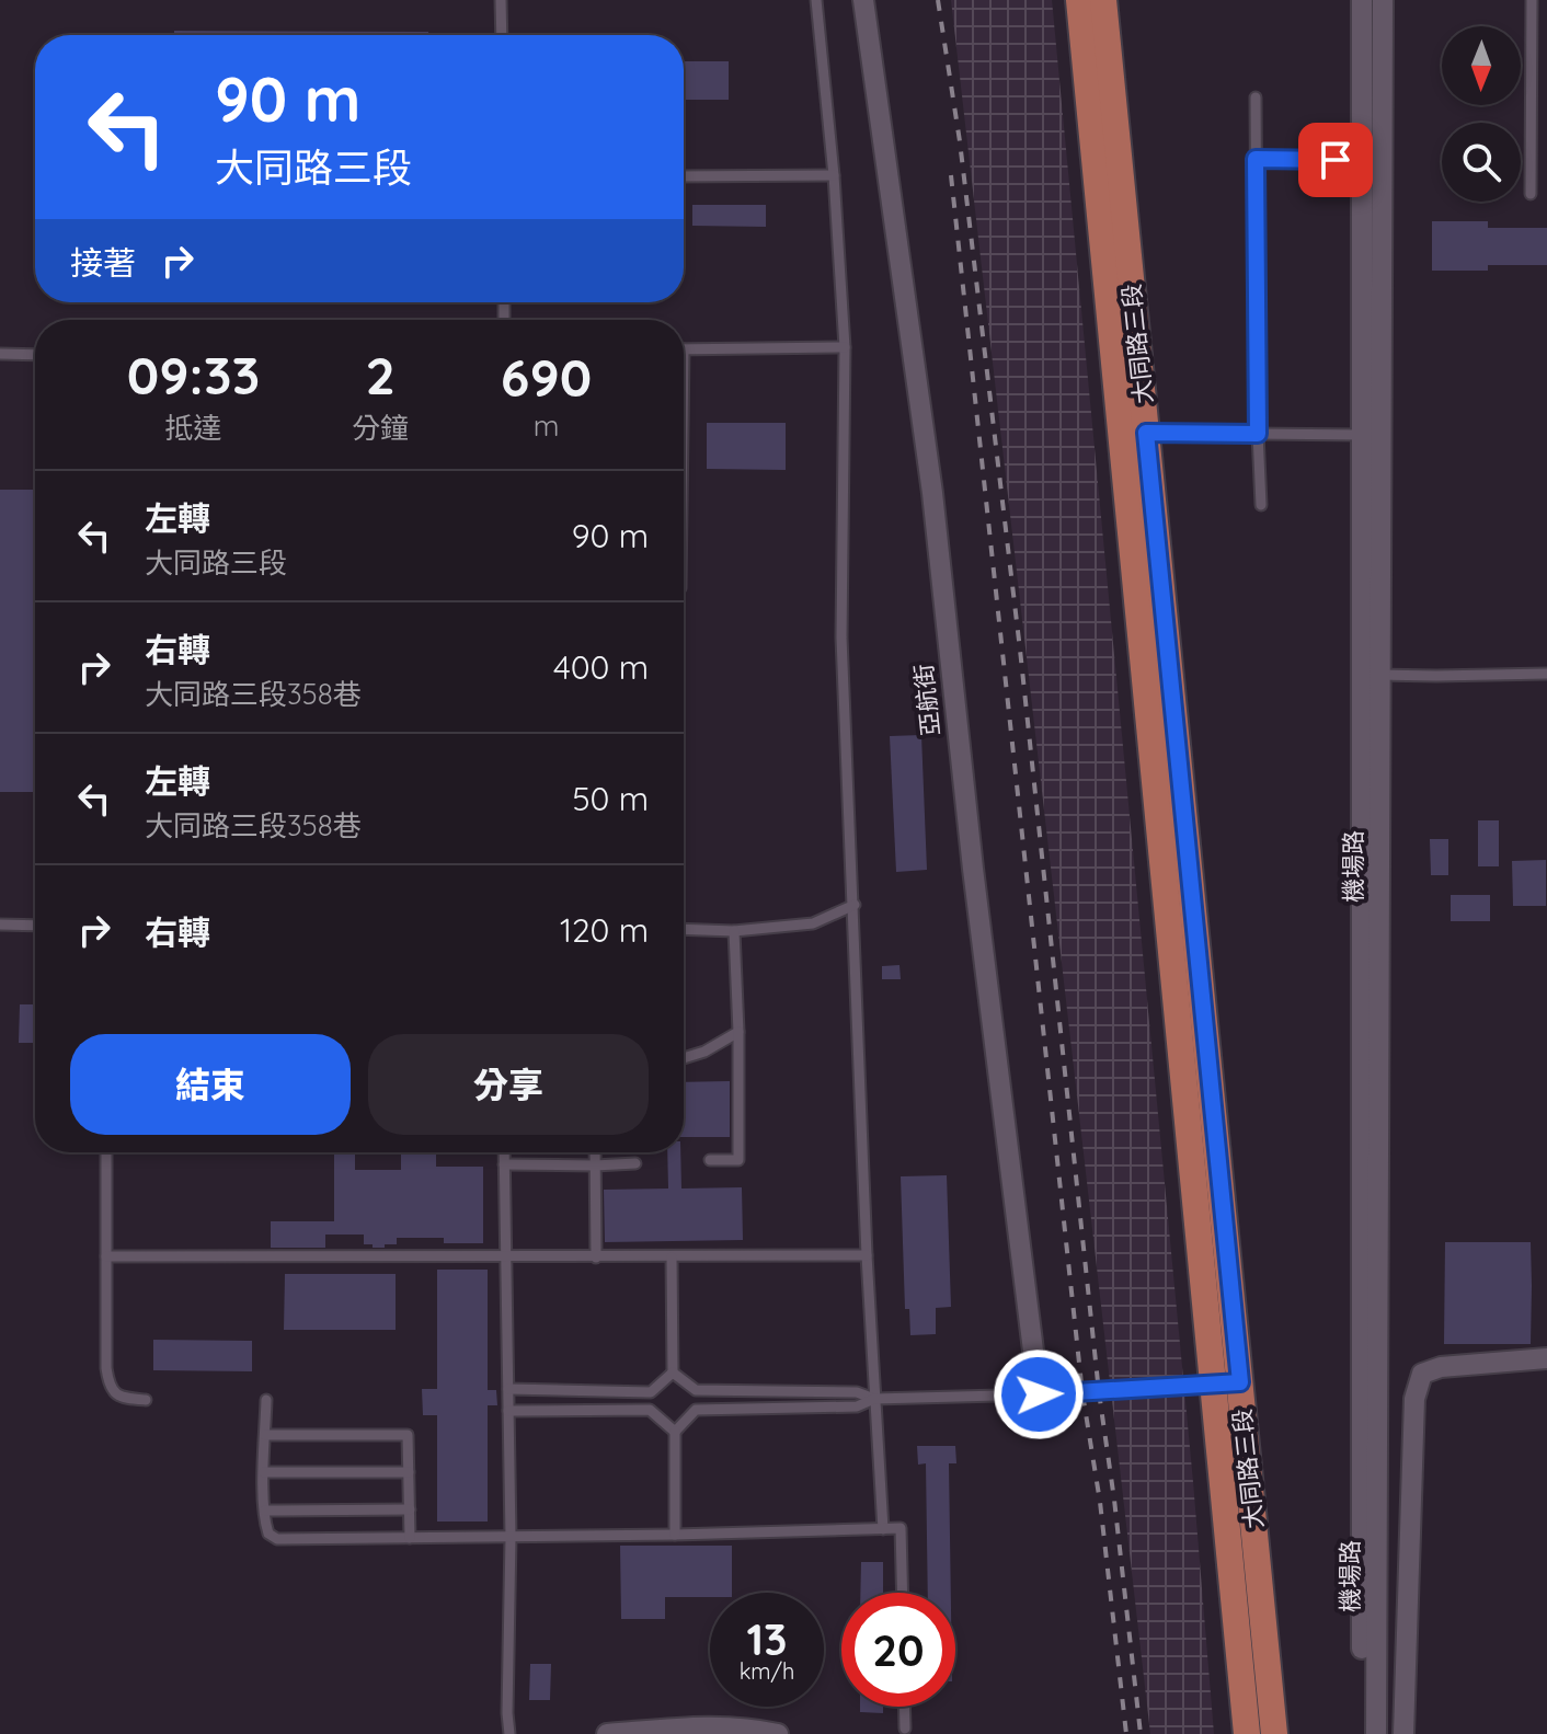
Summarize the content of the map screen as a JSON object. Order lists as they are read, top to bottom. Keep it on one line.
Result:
{"streets":{"main road":["大同路三段"],"street":["亞航街","機場路"]},"north":"bottom","page":{"turn":["90 m","大同路三段"],"then":"接著","eta":["09:33","抵達","2","分鐘","690","m"],"list":[{"name":"左轉","note":"大同路三段","value":"90 m"},{"name":"右轉","note":"大同路三段358巷","value":"400 m"},{"name":"左轉","note":"大同路三段358巷","value":"50 m"},{"name":"右轉","value":"120 m"}],"buttons":["結束","分享"],"speed":"13 km/h","limit":"20"}}
